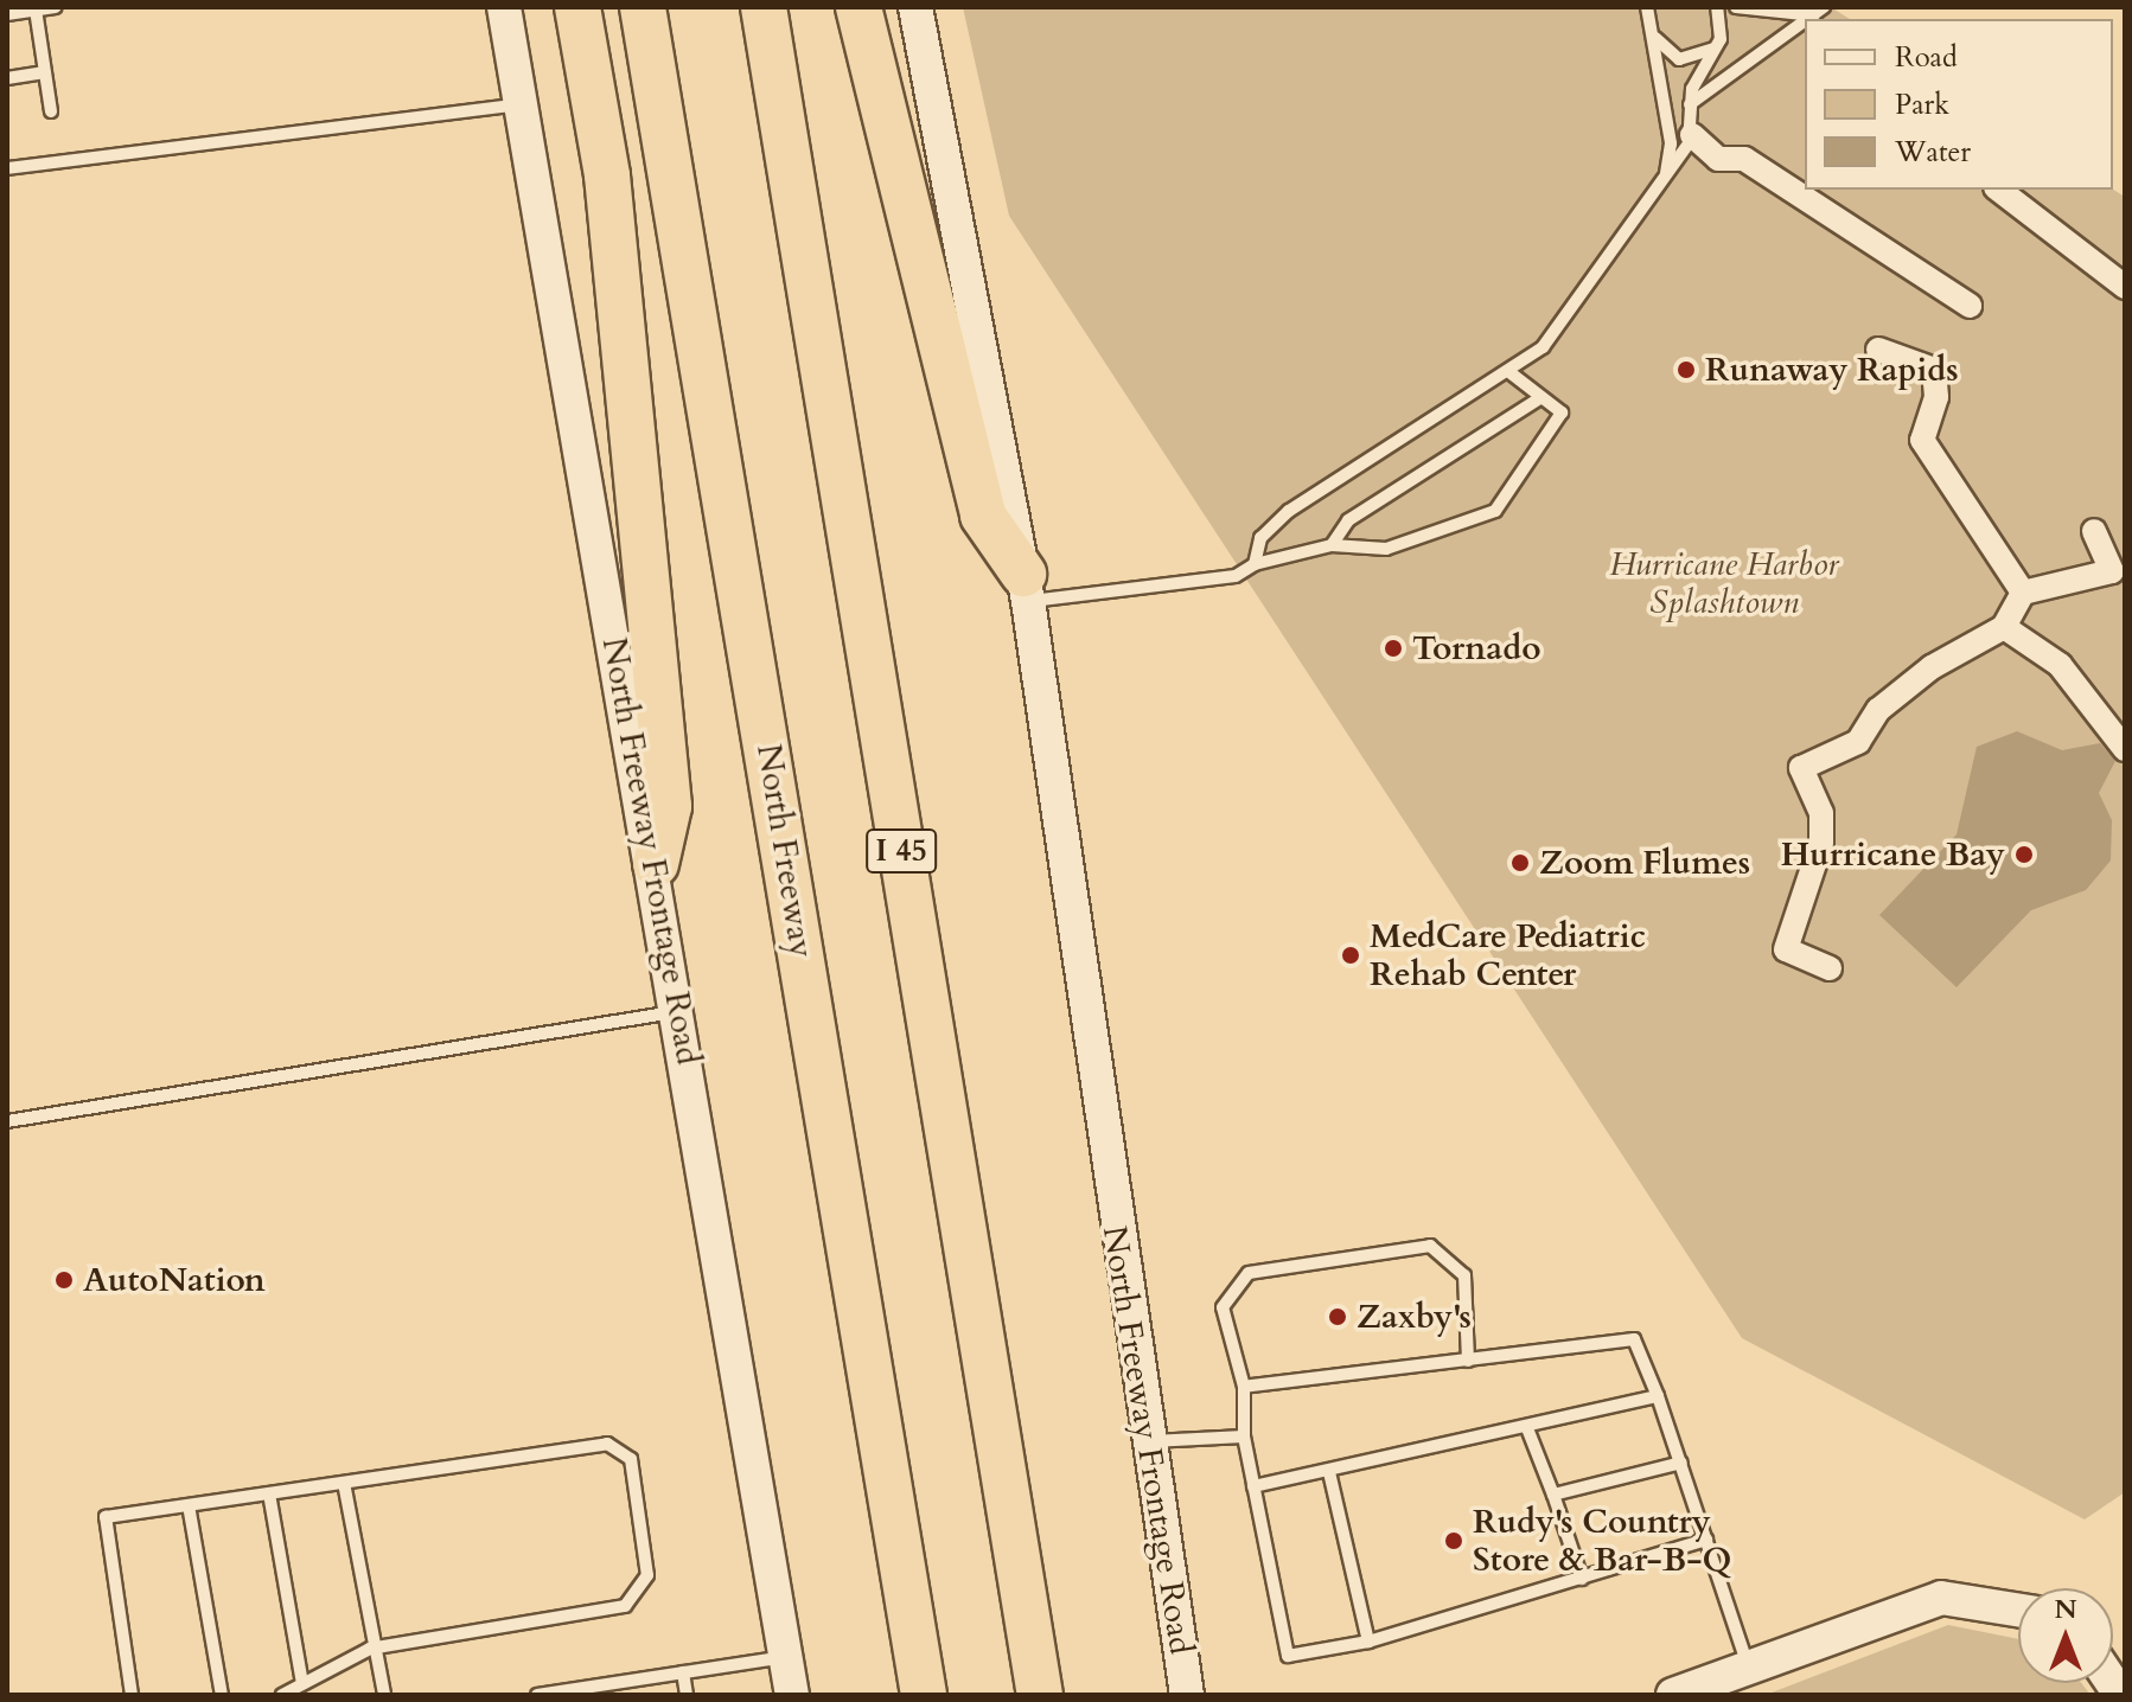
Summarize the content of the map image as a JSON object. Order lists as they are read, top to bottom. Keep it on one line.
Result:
{"streets":{"highway":["North Freeway","I 45"],"main road":["North Freeway Frontage Road"]},"parks":["Hurricane Harbor Splashtown"],"places":["Runaway Rapids","Tornado","Hurricane Bay","Zoom Flumes","MedCare Pediatric Rehab Center","AutoNation","Zaxby's","Rudy's Country Store & Bar-B-Q"],"legend":["Road","Park","Water"],"north":"top"}
